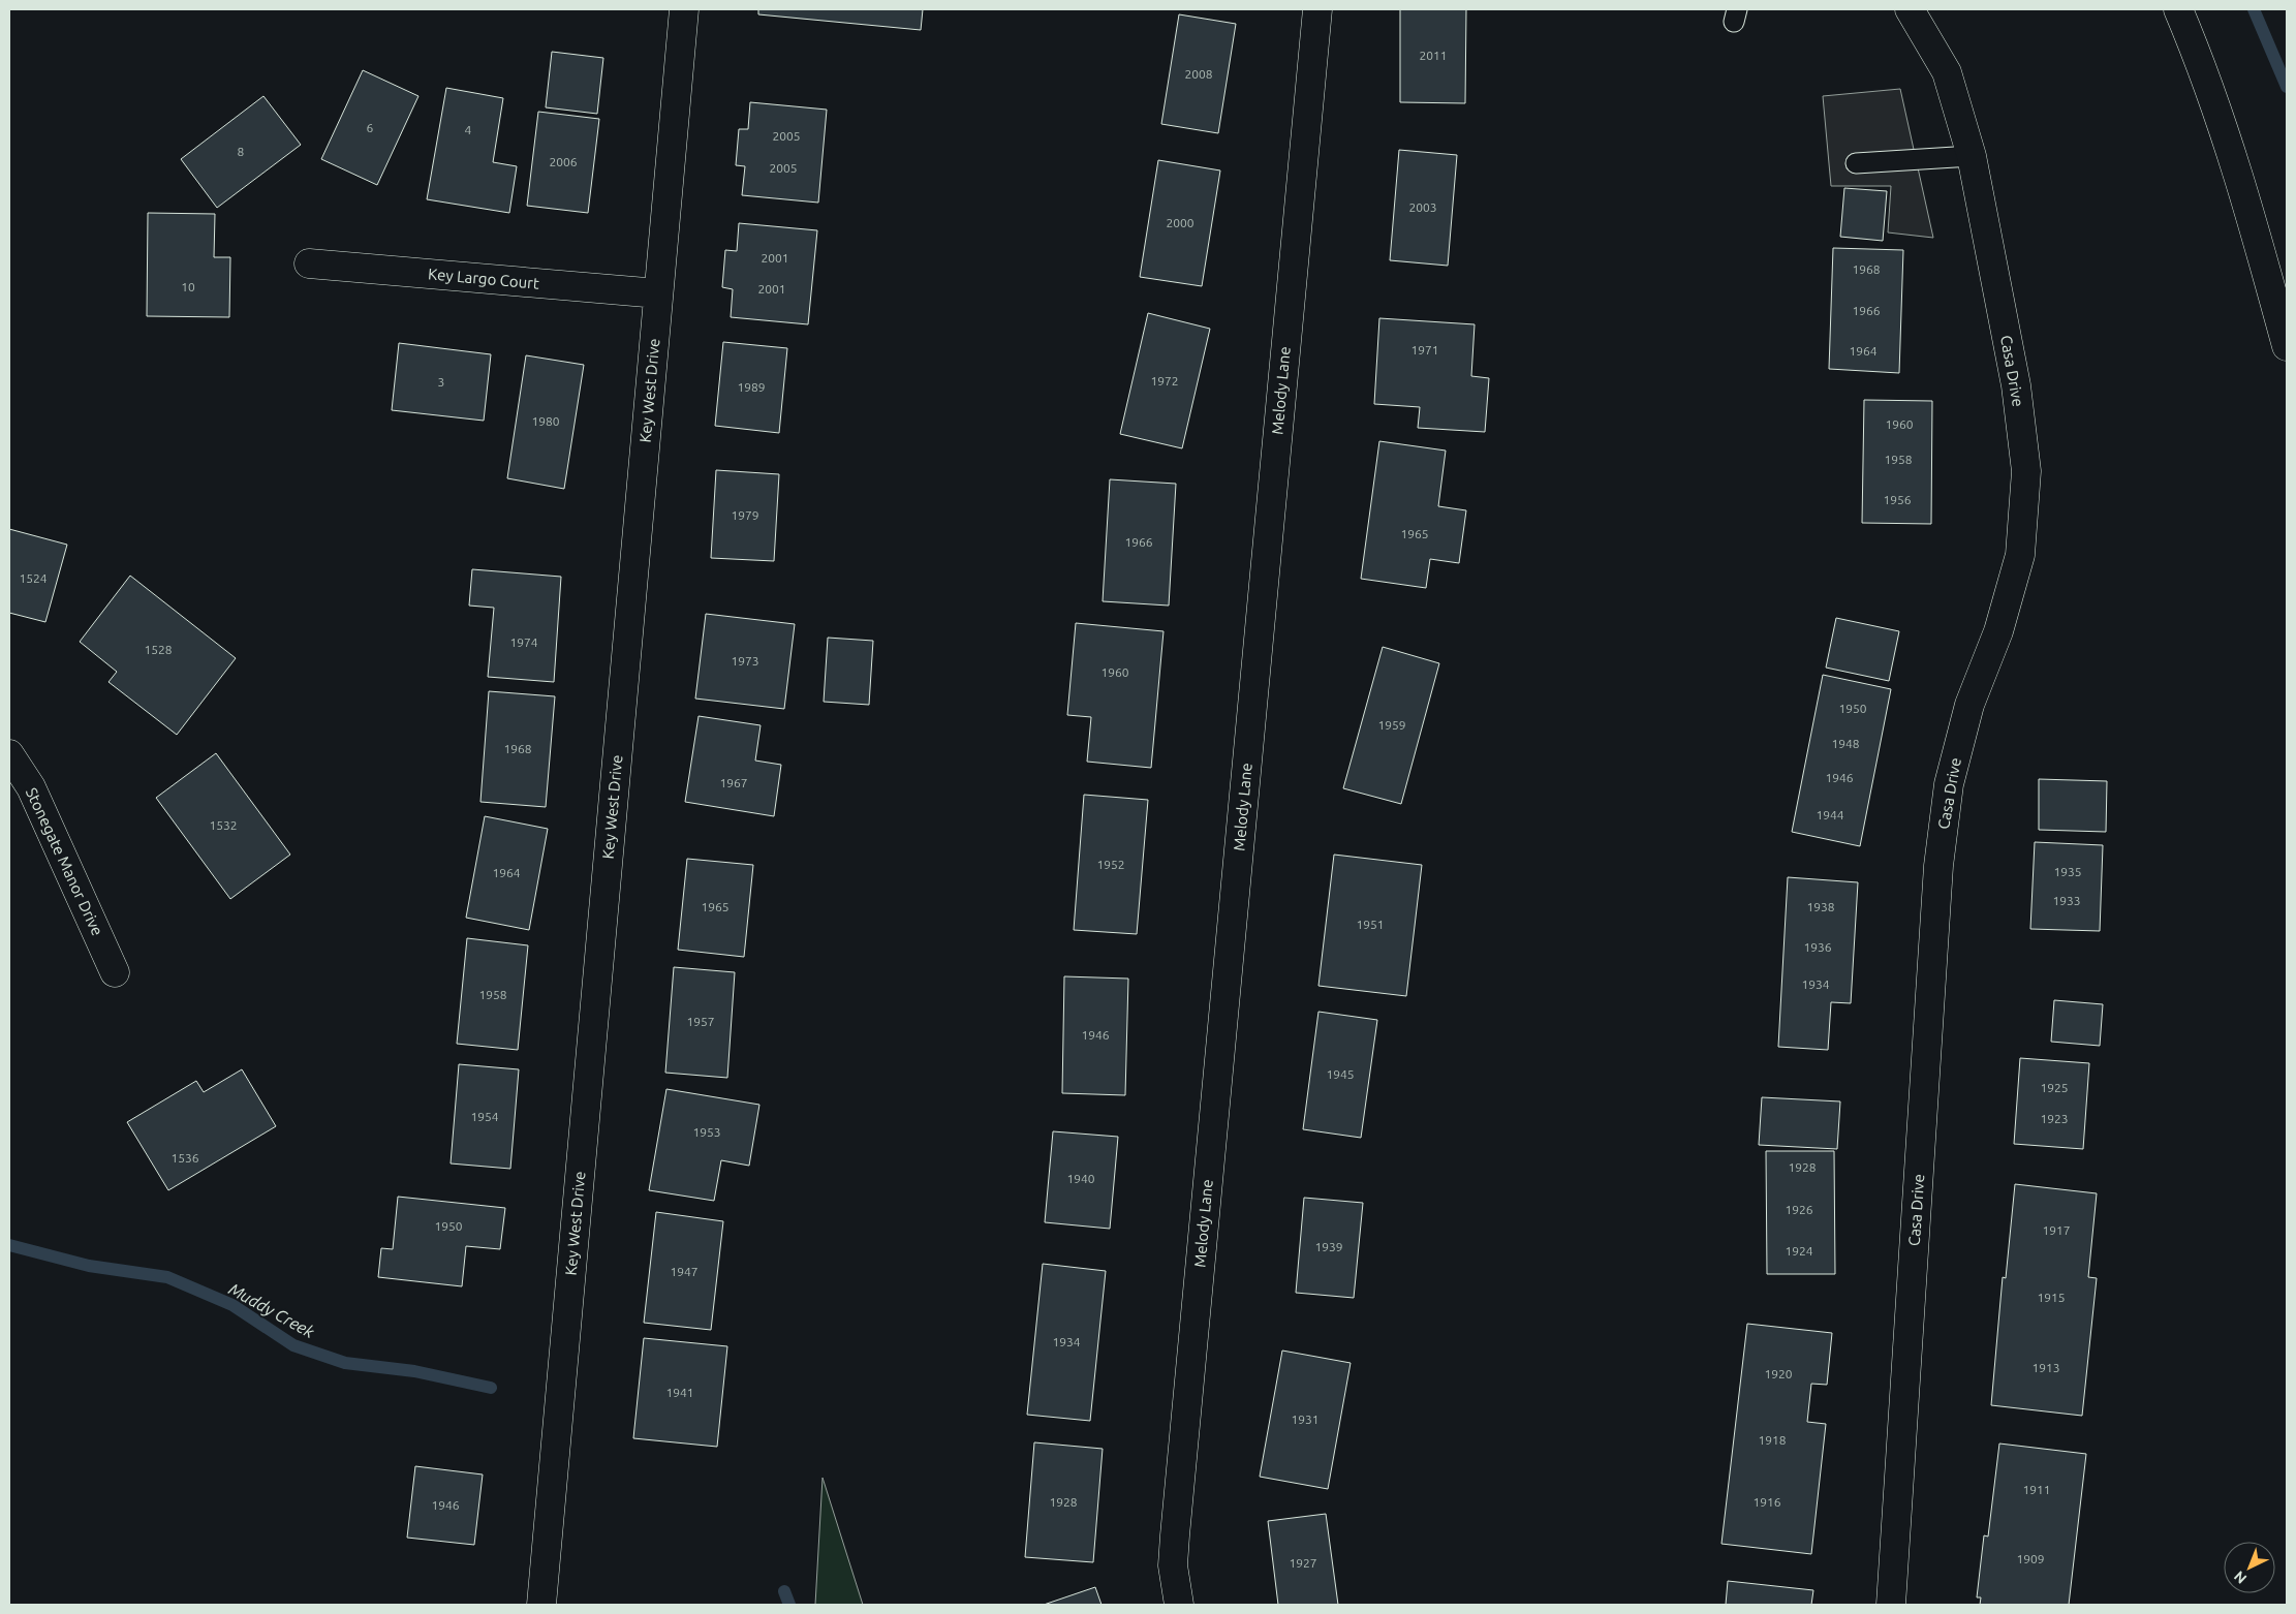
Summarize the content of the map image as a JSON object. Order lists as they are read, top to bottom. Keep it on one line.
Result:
{"streets":{"main road":["Key Largo Court","Casa Drive","Key West Drive","Melody Lane","Stonegate Manor Drive"]},"crossings":[["Key Largo Court","Key West Drive"]],"water":["Muddy Creek"],"house_numbers":["2011","2008","6","4","2005","8","2006","2005","2003","2000","2001","1968","10","2001","1966","1971","1964","1972","3","1989","1980","1960","1958","1956","1979","1965","1966","1524","1974","1528","1973","1960","1950","1959","1948","1968","1946","1967","1944","1532","1952","1935","1964","1933","1965","1938","1951","1936","1934","1958","1957","1946","1945","1925","1954","1923","1953","1536","1928","1940","1926","1950","1917","1939","1924","1947","1915","1934","1913","1920","1941","1931","1918","1911","1928","1916","1946","1909","1927"],"north":"bottom left"}
